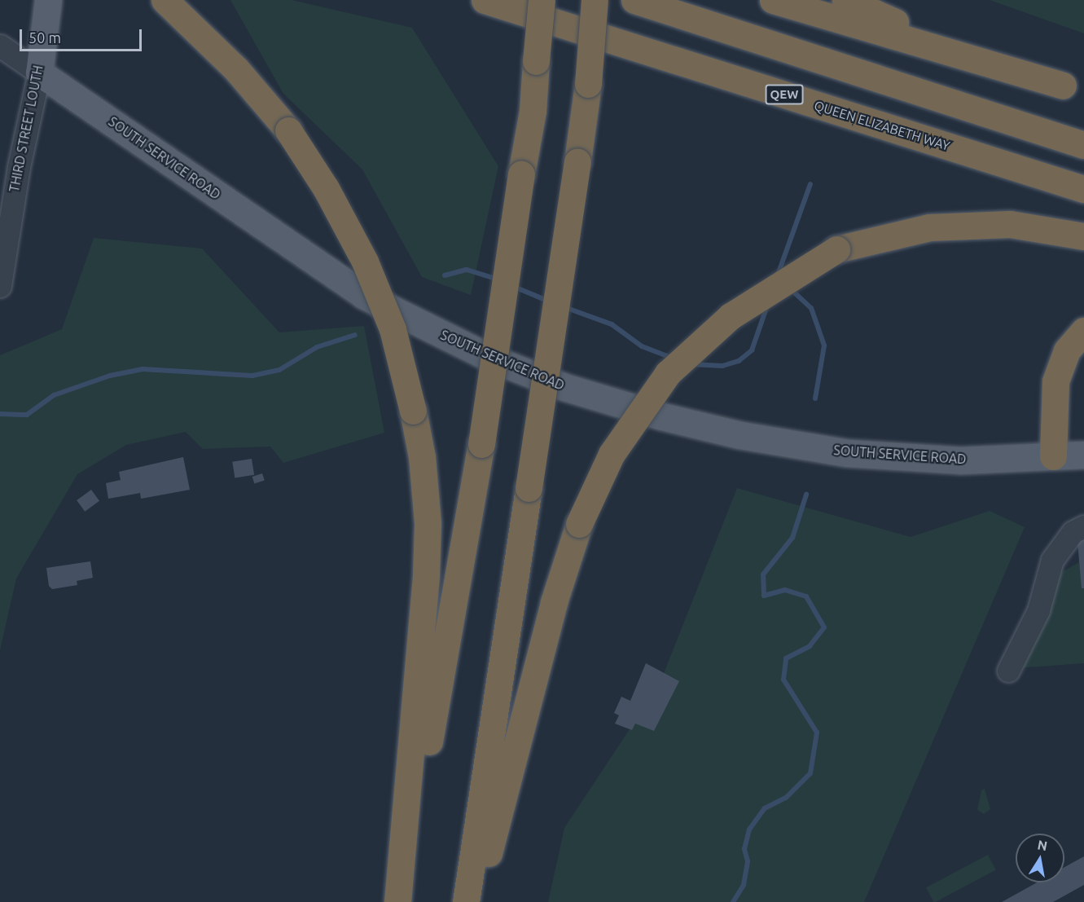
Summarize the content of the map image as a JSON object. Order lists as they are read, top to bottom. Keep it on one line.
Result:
{"streets":{"highway":["QEW","QUEEN ELIZABETH WAY"],"main road":["THIRD STREET LOUTH","SOUTH SERVICE ROAD"]},"crossings":[["THIRD STREET LOUTH","SOUTH SERVICE ROAD"]],"scale_bar":"50 m","north":"top"}
